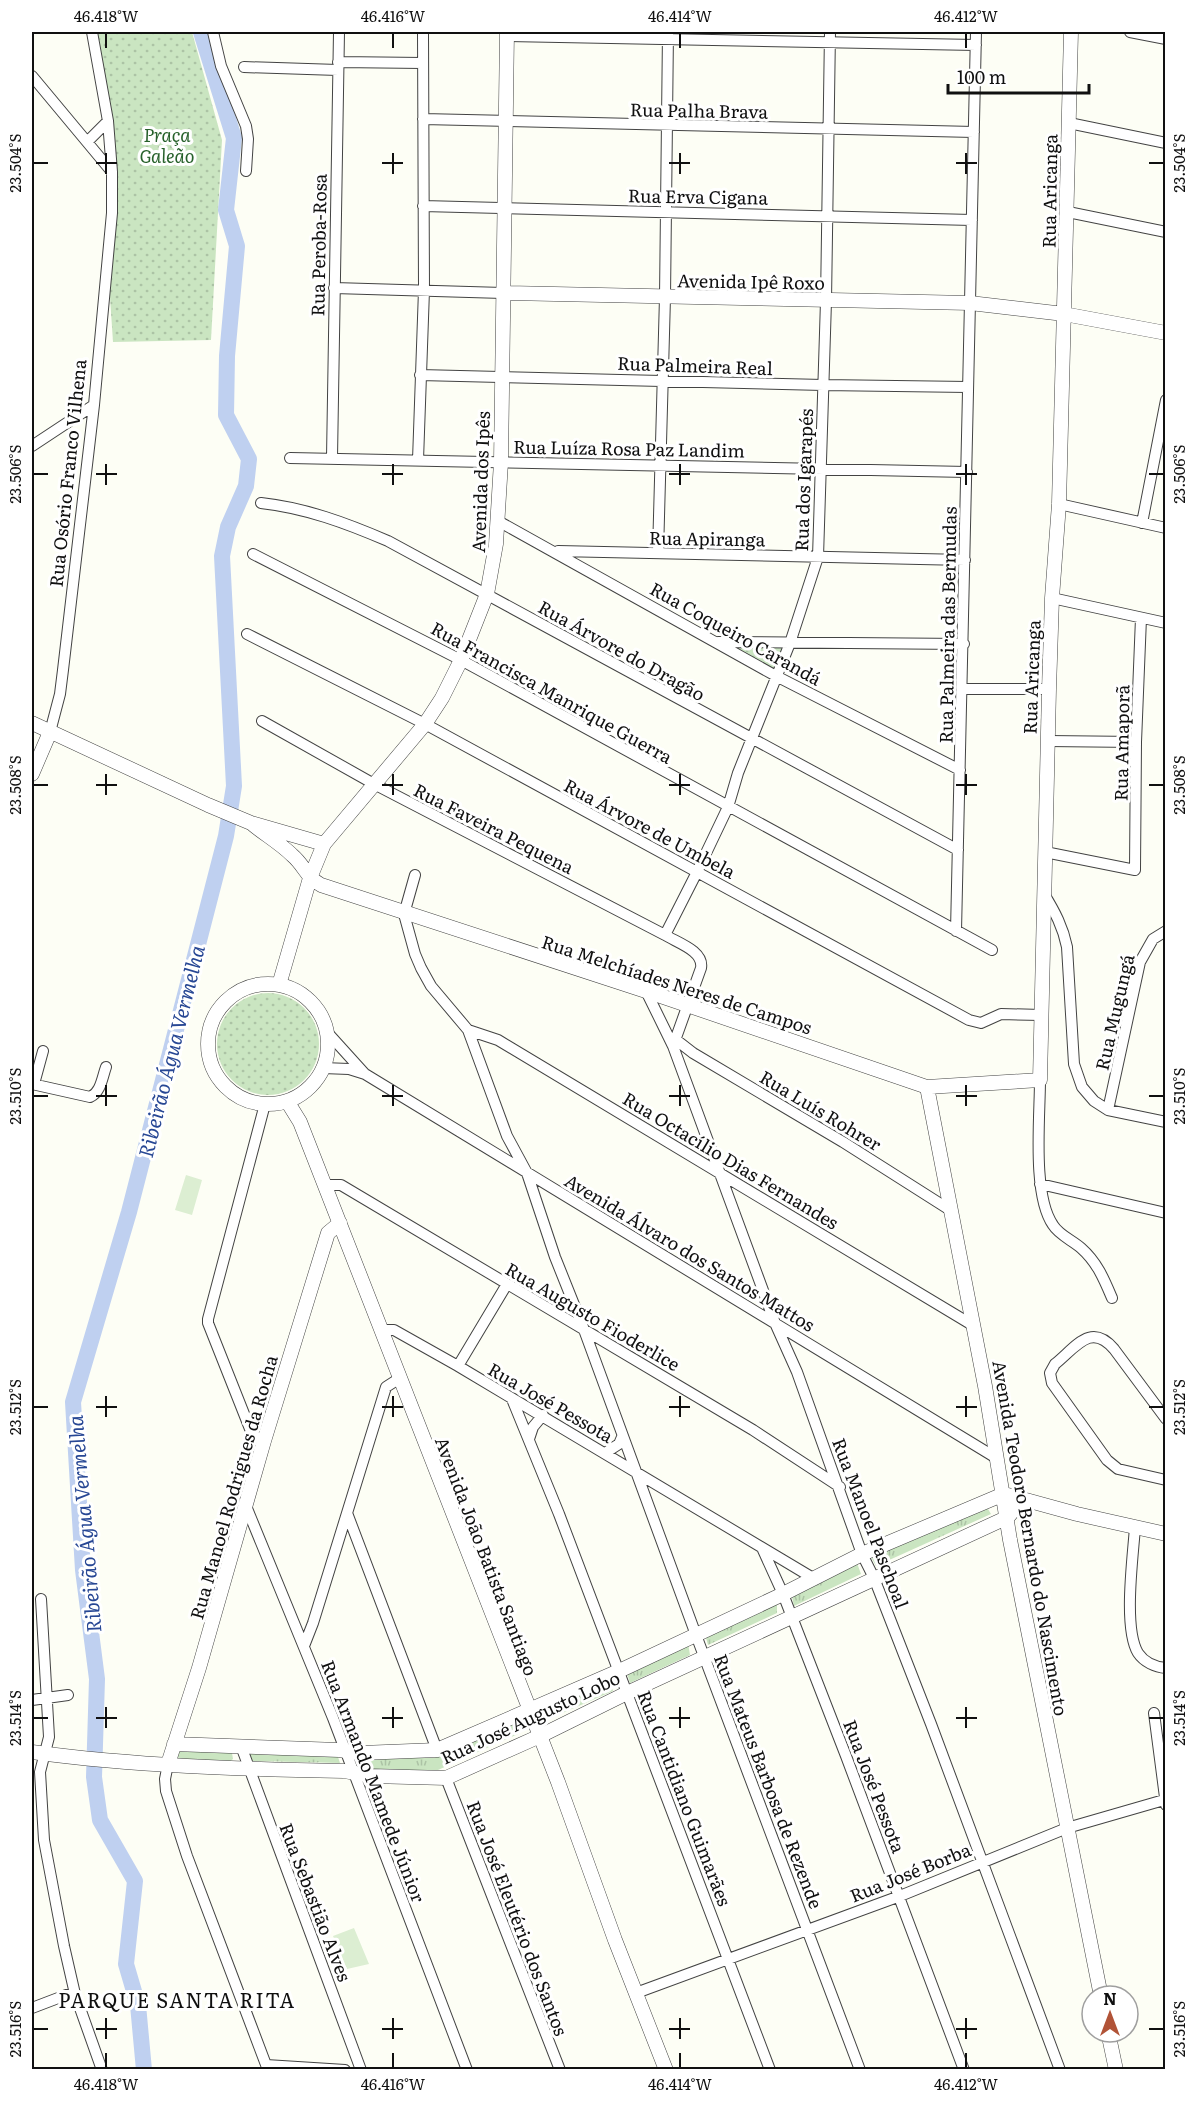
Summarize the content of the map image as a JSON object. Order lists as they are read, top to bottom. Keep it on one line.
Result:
{"streets":{"street":["Rua Palha Brava","Rua Aricanga","Rua Erva Cigana","Rua Peroba-Rosa","Avenida Ipê Roxo","Rua Palmeira Real","Rua Luíza Rosa Paz Landim","Rua Osório Franco Vilhena","Rua dos Igarapés","Avenida dos Ipês","Rua Apiranga","Rua Palmeira das Bermudas","Rua Coqueiro Carandá","Rua Árvore do Dragão","Rua Francisca Manrique Guerra","Rua Amaporã","Rua Faveira Pequena","Rua Árvore de Umbela","Rua Melchíades Neres de Campos","Rua Mugungá","Rua Luís Rohrer","Rua Octacílio Dias Fernandes","Avenida Álvaro dos Santos Mattos","Rua Augusto Fioderlice","Rua José Pessota","Rua Manoel Rodrigues da Rocha","Rua Manoel Paschoal","Avenida Teodoro Bernardo do Nascimento","Avenida João Batista Santiago","Rua José Augusto Lobo","Rua Armando Mamede Júnior","Rua Mateus Barbosa de Rezende","Rua Cantidiano Guimarães","Rua José Borba","Rua Sebastião Alves","Rua José Eleutério dos Santos"]},"crossings":[["Rua Palha Brava","Rua dos Igarapés"],["Rua Palha Brava","Avenida dos Ipês"],["Rua Palha Brava","Rua Palmeira das Bermudas"],["Rua Aricanga","Avenida Ipê Roxo"],["Rua Aricanga","Rua Amaporã"],["Rua Aricanga","Rua Árvore de Umbela"],["Rua Aricanga","Rua Melchíades Neres de Campos"],["Rua Erva Cigana","Rua dos Igarapés"],["Rua Erva Cigana","Avenida dos Ipês"],["Rua Erva Cigana","Rua Palmeira das Bermudas"],["Rua Peroba-Rosa","Avenida Ipê Roxo"],["Rua Peroba-Rosa","Rua Luíza Rosa Paz Landim"],["Avenida Ipê Roxo","Rua dos Igarapés"],["Avenida Ipê Roxo","Avenida dos Ipês"],["Avenida Ipê Roxo","Rua Palmeira das Bermudas"],["Rua Palmeira Real","Rua dos Igarapés"],["Rua Palmeira Real","Avenida dos Ipês"],["Rua Palmeira Real","Rua Palmeira das Bermudas"],["Rua Luíza Rosa Paz Landim","Rua dos Igarapés"],["Rua Luíza Rosa Paz Landim","Avenida dos Ipês"],["Rua Luíza Rosa Paz Landim","Rua Palmeira das Bermudas"],["Rua dos Igarapés","Rua Apiranga"],["Rua dos Igarapés","Rua Coqueiro Carandá"],["Rua dos Igarapés","Rua Árvore do Dragão"],["Rua dos Igarapés","Rua Francisca Manrique Guerra"],["Rua dos Igarapés","Rua Faveira Pequena"],["Rua dos Igarapés","Rua Árvore de Umbela"],["Avenida dos Ipês","Rua Coqueiro Carandá"],["Avenida dos Ipês","Rua Árvore do Dragão"],["Avenida dos Ipês","Rua Francisca Manrique Guerra"],["Avenida dos Ipês","Rua Faveira Pequena"],["Avenida dos Ipês","Rua Árvore de Umbela"],["Avenida dos Ipês","Rua Melchíades Neres de Campos"],["Avenida dos Ipês","Avenida Álvaro dos Santos Mattos"],["Avenida dos Ipês","Avenida João Batista Santiago"],["Rua Apiranga","Rua Palmeira das Bermudas"],["Rua Apiranga","Rua Coqueiro Carandá"],["Rua Palmeira das Bermudas","Rua Coqueiro Carandá"],["Rua Palmeira das Bermudas","Rua Árvore do Dragão"],["Rua Palmeira das Bermudas","Rua Francisca Manrique Guerra"],["Rua Faveira Pequena","Rua Melchíades Neres de Campos"],["Rua Melchíades Neres de Campos","Rua Manoel Paschoal"],["Rua Melchíades Neres de Campos","Avenida Teodoro Bernardo do Nascimento"],["Rua Melchíades Neres de Campos","Rua Mateus Barbosa de Rezende"],["Rua Luís Rohrer","Rua Manoel Paschoal"],["Rua Luís Rohrer","Avenida Teodoro Bernardo do Nascimento"],["Rua Octacílio Dias Fernandes","Rua Manoel Paschoal"],["Rua Octacílio Dias Fernandes","Avenida Teodoro Bernardo do Nascimento"],["Rua Octacílio Dias Fernandes","Rua Mateus Barbosa de Rezende"],["Avenida Álvaro dos Santos Mattos","Rua Manoel Paschoal"],["Avenida Álvaro dos Santos Mattos","Avenida Teodoro Bernardo do Nascimento"],["Avenida Álvaro dos Santos Mattos","Avenida João Batista Santiago"],["Avenida Álvaro dos Santos Mattos","Rua Mateus Barbosa de Rezende"],["Rua Augusto Fioderlice","Rua Manoel Paschoal"],["Rua Augusto Fioderlice","Avenida João Batista Santiago"],["Rua Augusto Fioderlice","Rua Mateus Barbosa de Rezende"],["Rua José Pessota","Avenida João Batista Santiago"],["Rua José Pessota","Rua José Augusto Lobo"],["Rua José Pessota","Rua Mateus Barbosa de Rezende"],["Rua José Pessota","Rua Cantidiano Guimarães"],["Rua José Pessota","Rua José Borba"],["Rua Manoel Rodrigues da Rocha","Avenida João Batista Santiago"],["Rua Manoel Rodrigues da Rocha","Rua José Augusto Lobo"],["Rua Manoel Rodrigues da Rocha","Rua Armando Mamede Júnior"],["Rua Manoel Paschoal","Rua José Augusto Lobo"],["Rua Manoel Paschoal","Rua José Borba"],["Avenida Teodoro Bernardo do Nascimento","Rua José Augusto Lobo"],["Avenida Teodoro Bernardo do Nascimento","Rua José Borba"],["Avenida João Batista Santiago","Rua José Augusto Lobo"],["Avenida João Batista Santiago","Rua José Borba"],["Rua José Augusto Lobo","Rua Armando Mamede Júnior"],["Rua José Augusto Lobo","Rua Mateus Barbosa de Rezende"],["Rua José Augusto Lobo","Rua Cantidiano Guimarães"],["Rua José Augusto Lobo","Rua Sebastião Alves"],["Rua José Augusto Lobo","Rua José Eleutério dos Santos"],["Rua Mateus Barbosa de Rezende","Rua José Borba"],["Rua Cantidiano Guimarães","Rua José Borba"]],"districts":["PARQUE SANTA RITA"],"water":["Ribeirão Água Vermelha"],"parks":["Praça Galeão"],"scale_bar":"100 m","north":"top","coordinates":["46.418°W","46.416°W","46.414°W","46.412°W","23.504°S","23.506°S","23.508°S","23.510°S","23.512°S","23.514°S","23.516°S"]}
